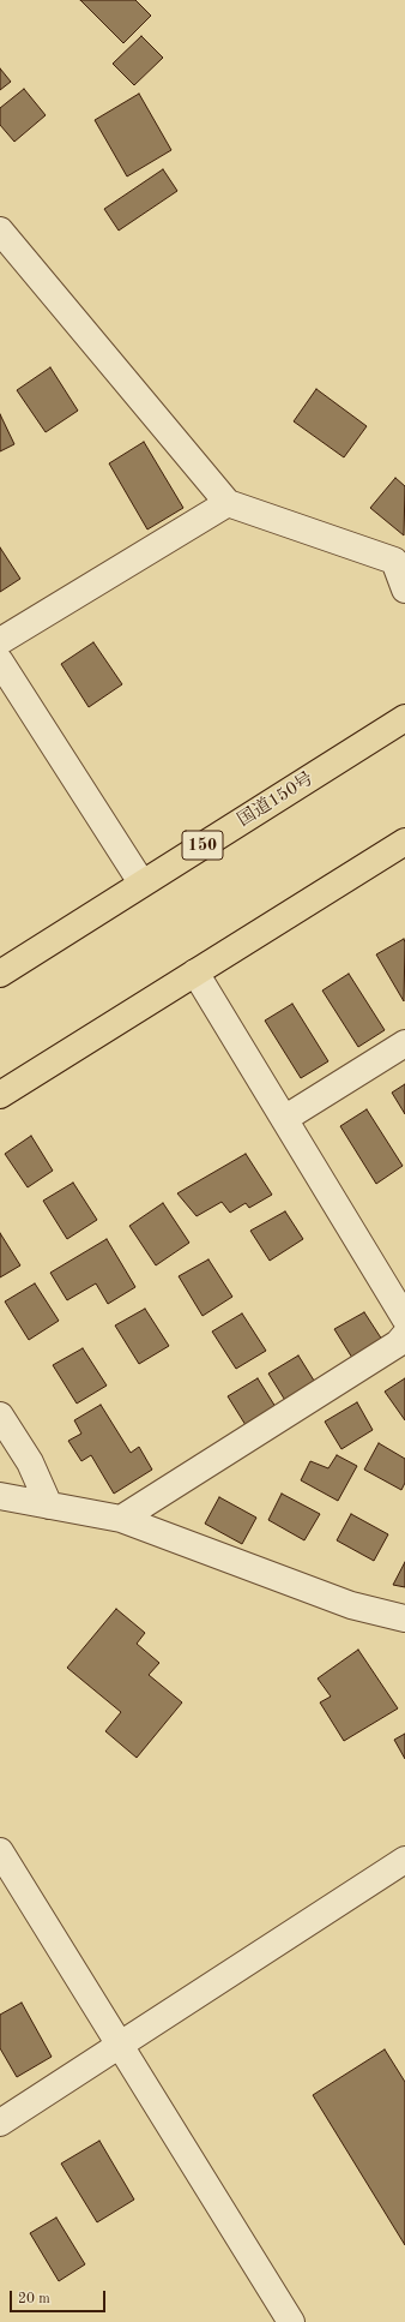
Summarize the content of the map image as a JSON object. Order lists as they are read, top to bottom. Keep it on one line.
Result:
{"streets":{"highway":["国道150号","150"]},"scale_bar":"20 m"}
